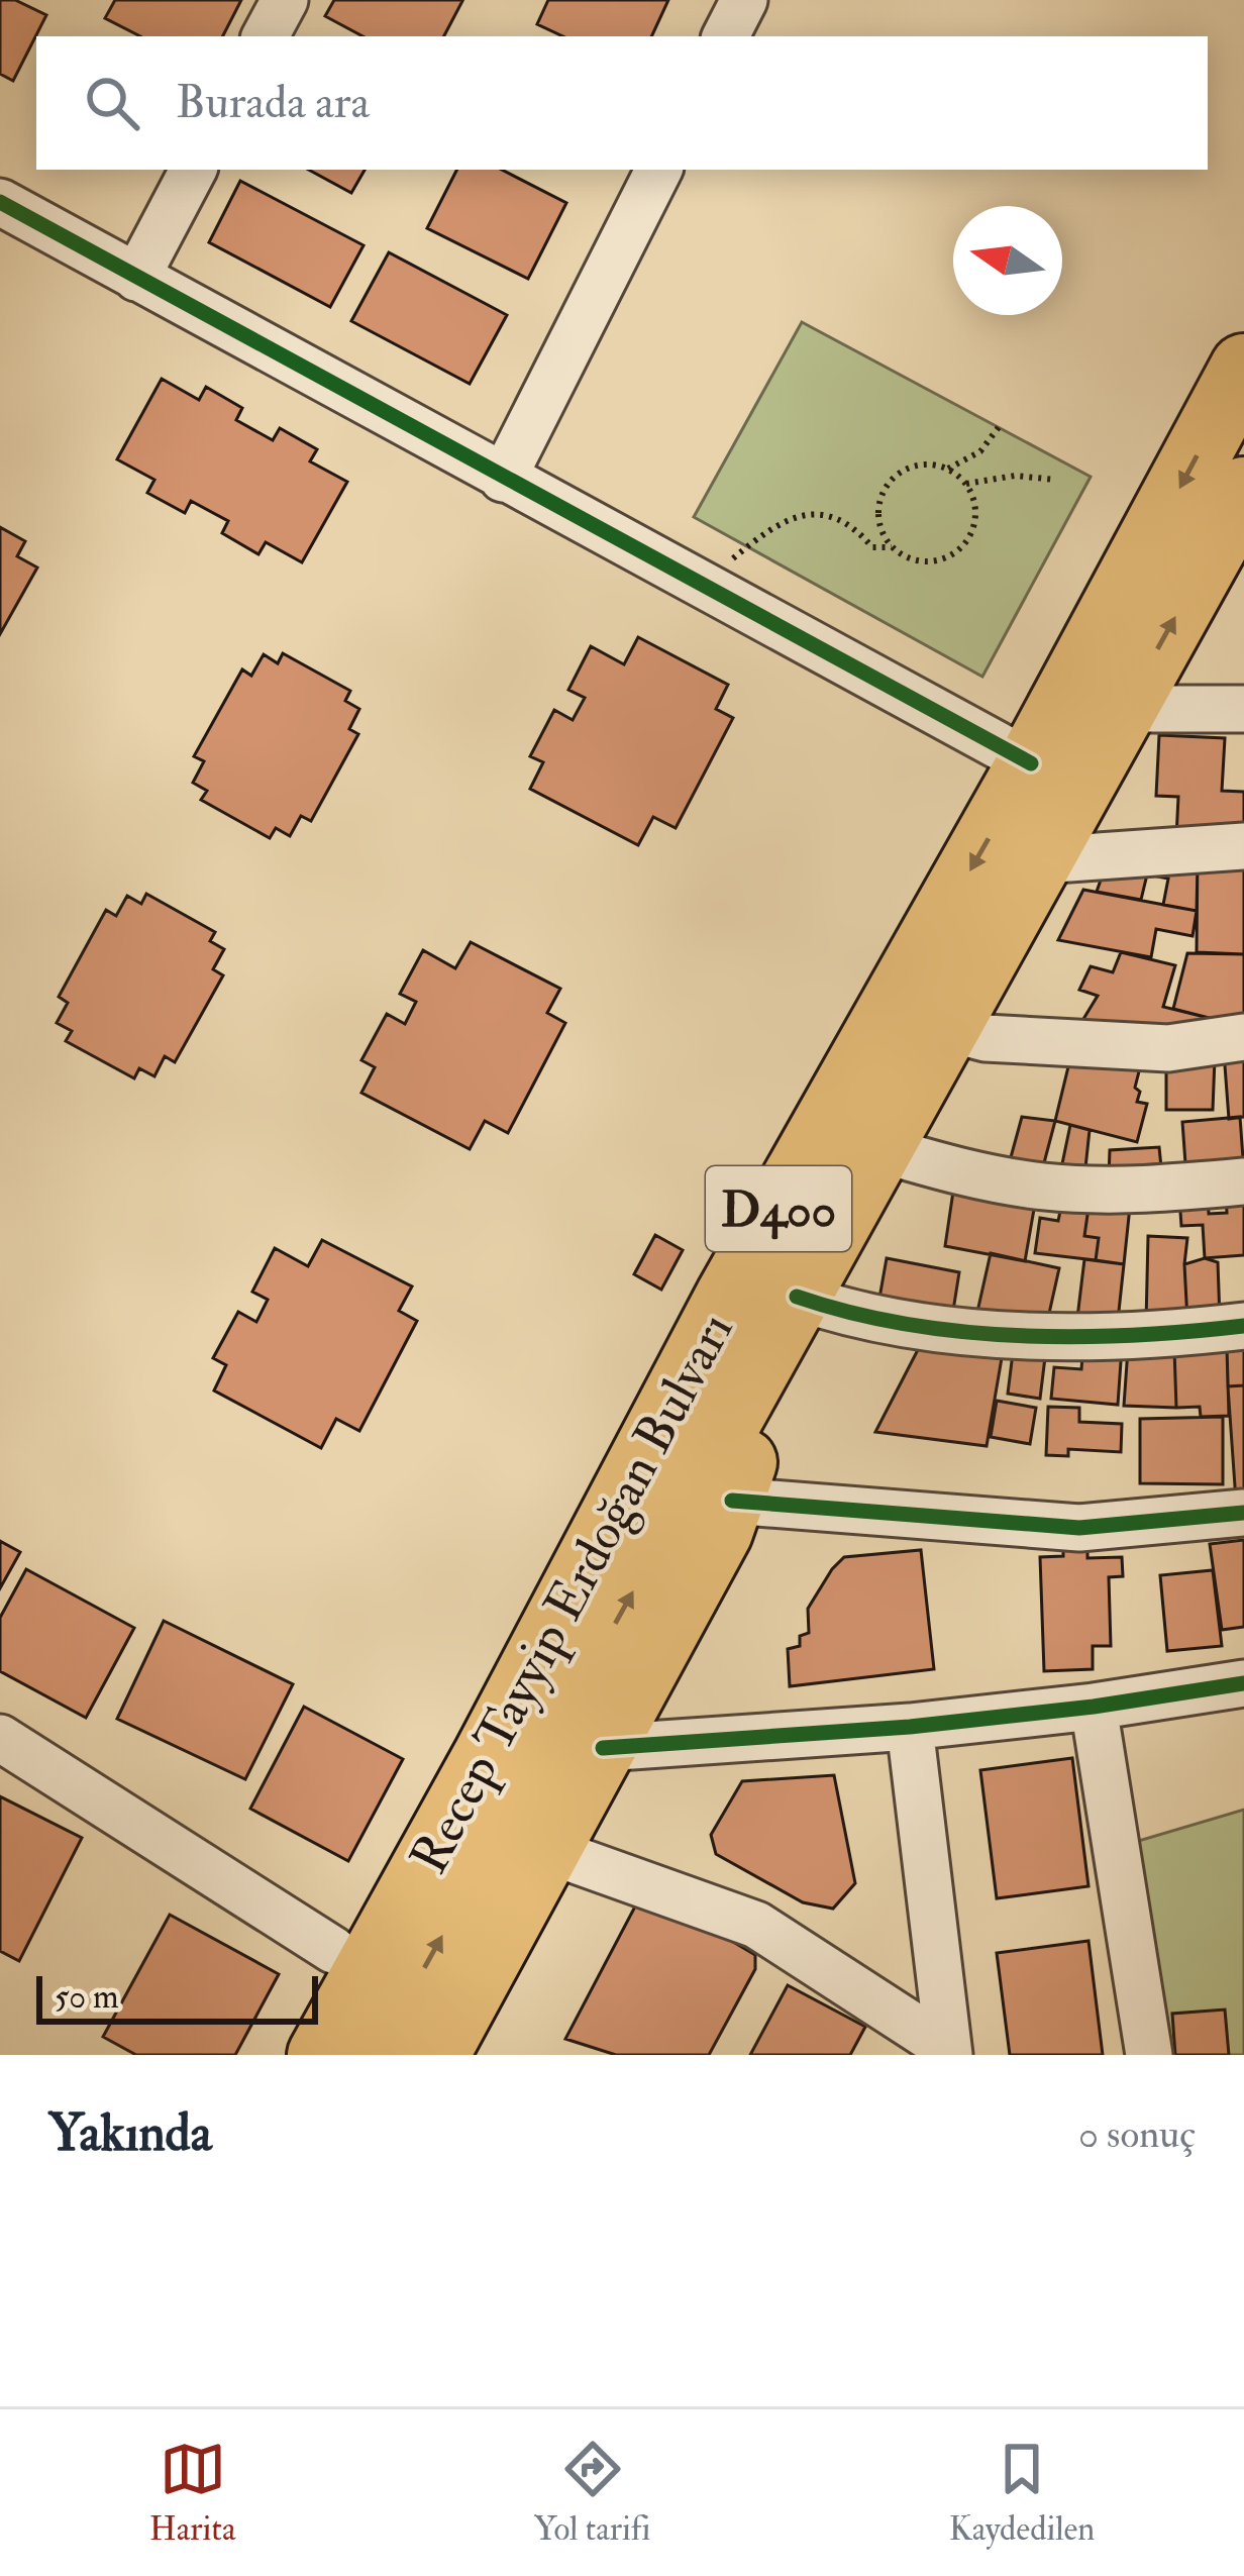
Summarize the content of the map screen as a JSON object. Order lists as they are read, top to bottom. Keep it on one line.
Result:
{"streets":{"highway":["D400","Recep Tayyip Erdoğan Bulvarı"]},"scale_bar":"50 m","north":"left","page":{"search":"Burada ara","scale":"50 m","heading":["Yakında","0 sonuç"],"nav":["Harita","Yol tarifi","Kaydedilen"]}}
